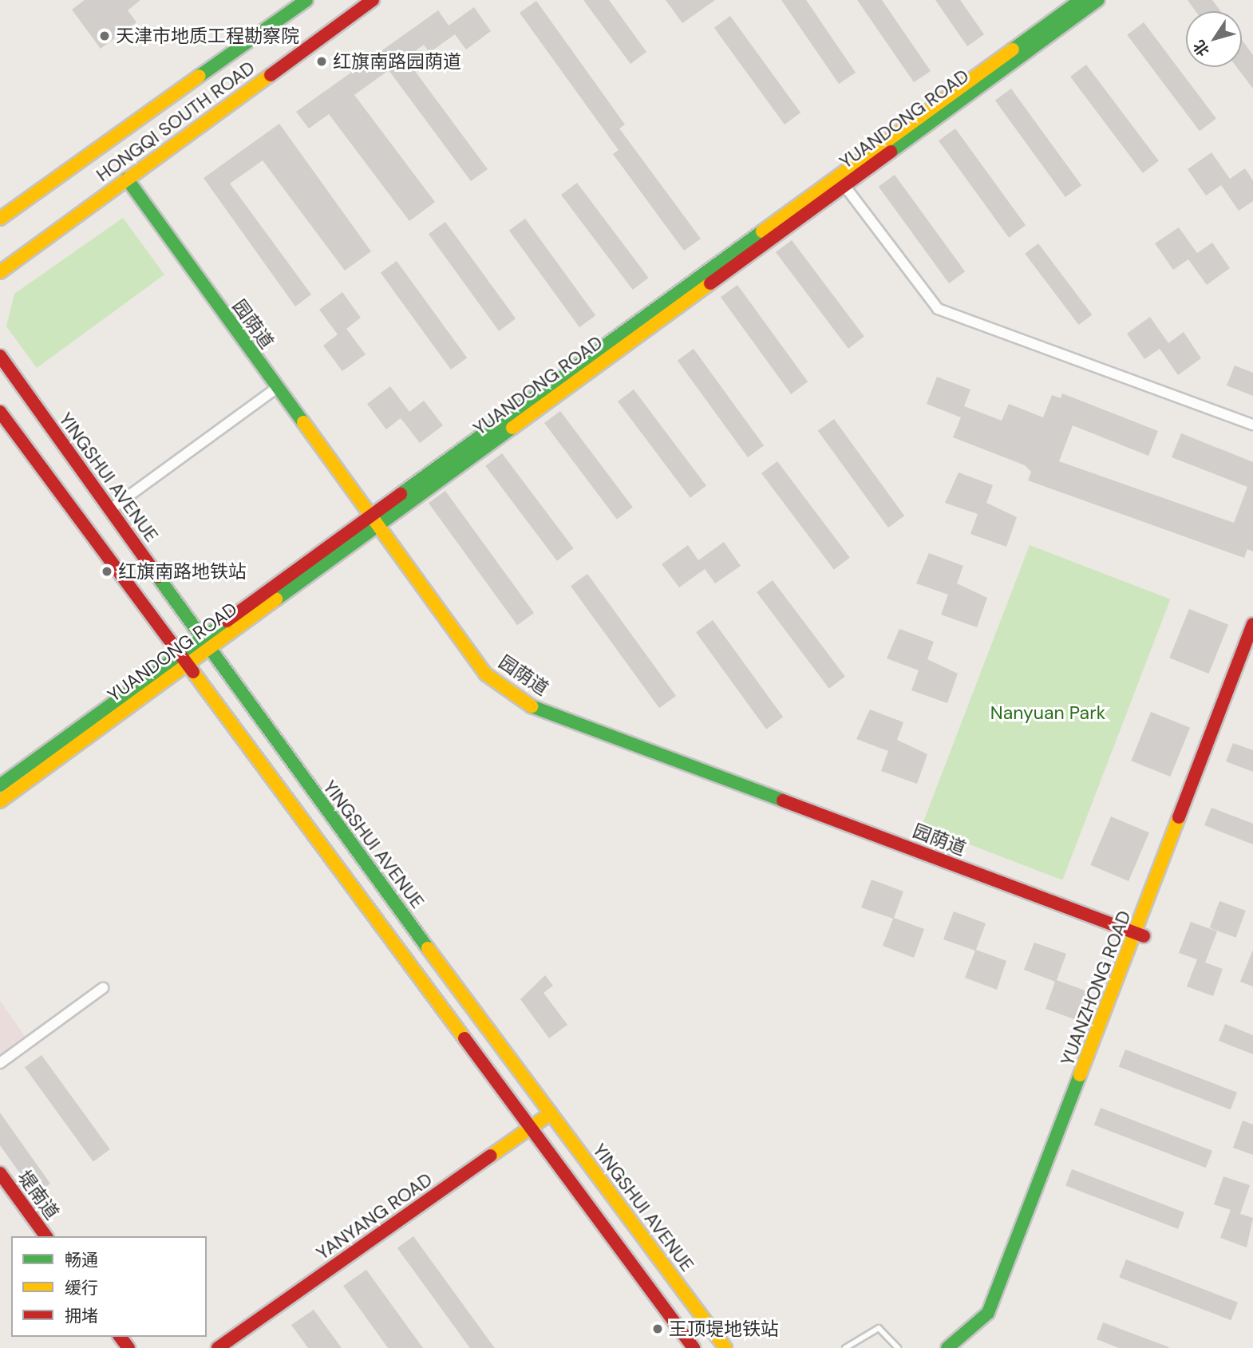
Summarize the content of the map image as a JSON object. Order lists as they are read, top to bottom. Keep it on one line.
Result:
{"streets":{"street":["YUANDONG ROAD","HONGQI SOUTH ROAD","园荫道","YINGSHUI AVENUE","YUANZHONG ROAD","堤南道","YANYANG ROAD"]},"crossings":[["YUANDONG ROAD","园荫道"],["YUANDONG ROAD","YINGSHUI AVENUE"],["HONGQI SOUTH ROAD","园荫道"],["园荫道","YUANZHONG ROAD"],["YINGSHUI AVENUE","YANYANG ROAD"]],"parks":["Nanyuan Park"],"places":["天津市地质工程勘察院","红旗南路园荫道","红旗南路地铁站","王顶堤地铁站"],"legend":["畅通","缓行","拥堵"],"north":"bottom left"}
